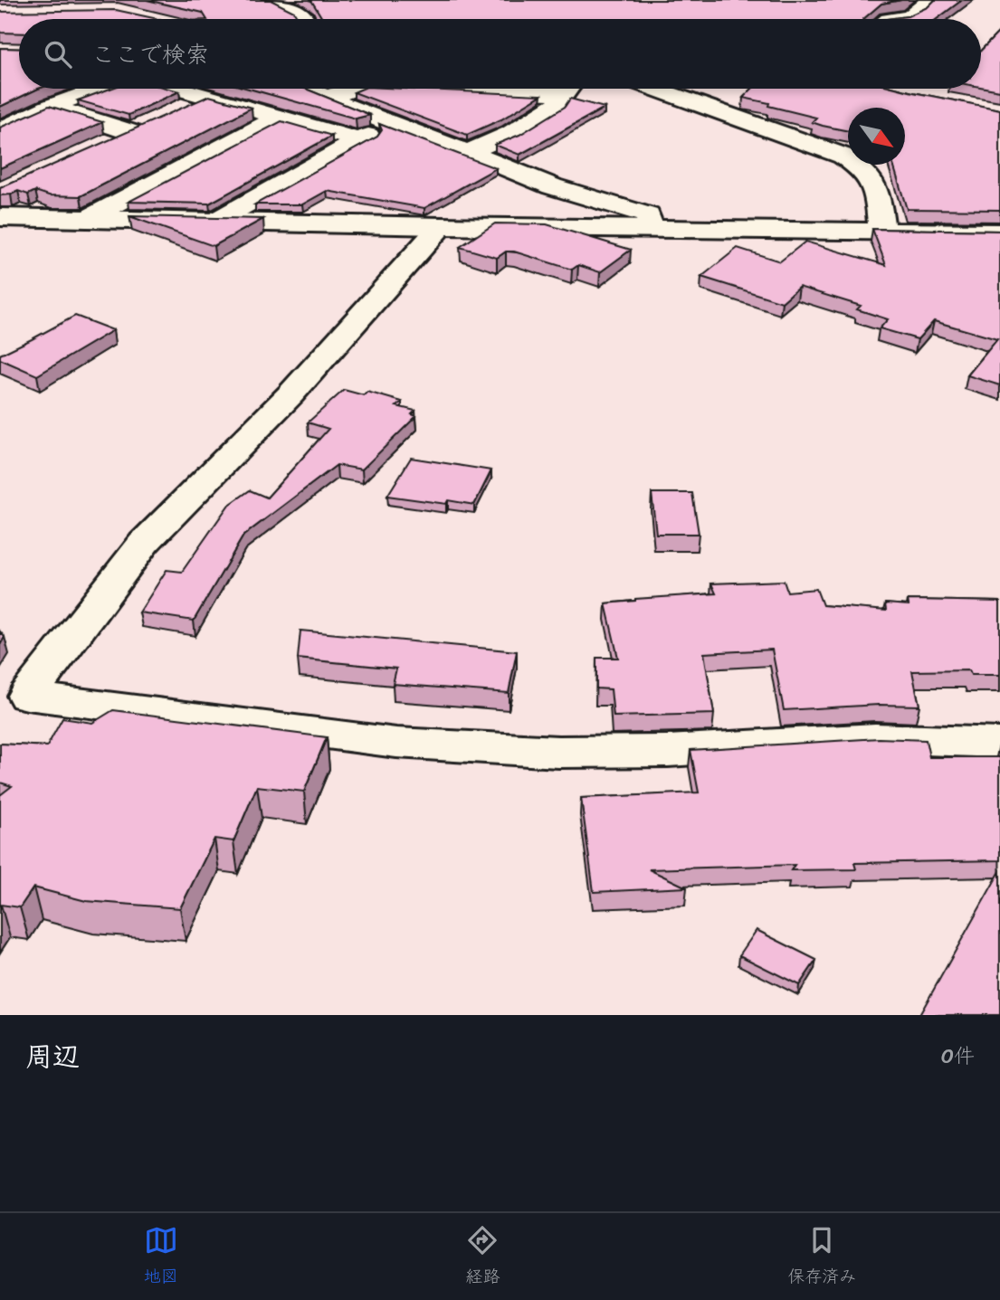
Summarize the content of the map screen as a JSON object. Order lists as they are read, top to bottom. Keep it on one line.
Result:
{"north":"bottom right","page":{"search":"ここで検索","heading":["周辺","0件"],"nav":["地図","経路","保存済み"]}}
